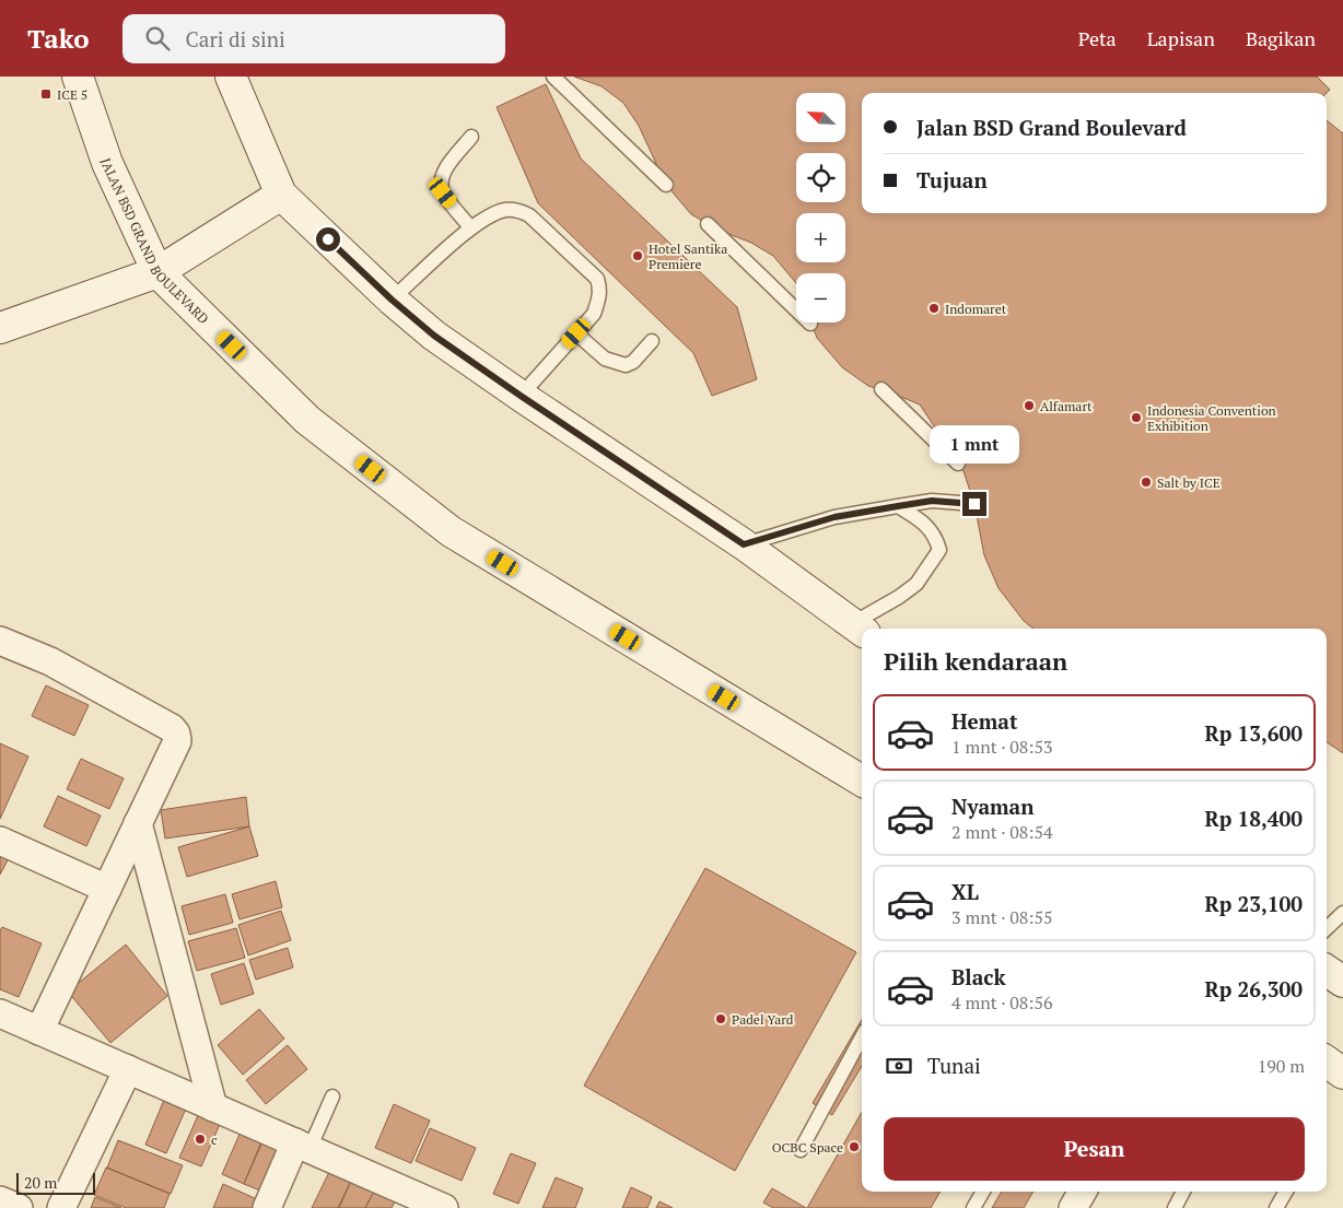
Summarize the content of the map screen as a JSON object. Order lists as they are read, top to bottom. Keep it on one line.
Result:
{"streets":{"main road":["JALAN BSD GRAND BOULEVARD"]},"places":{"transit":["ICE 5"],"other":["Hotel Santika Premiere","Indomaret","Alfamart","Indonesia Convention Exhibition","Salt by ICE","Padel Yard","c","OCBC Space"]},"scale_bar":"20 m","north":"top left","page":{"header":"Tako","search":"Cari di sini","nav":["Peta","Lapisan","Bagikan"],"map_buttons":["+","−"],"banner":["Jalan BSD Grand Boulevard","Tujuan"],"bubble":"1 mnt","heading":"Pilih kendaraan","list":[{"name":"Hemat","note":"1 mnt · 08:53","value":"Rp 13,600"},{"name":"Nyaman","note":"2 mnt · 08:54","value":"Rp 18,400"},{"name":"XL","note":"3 mnt · 08:55","value":"Rp 23,100"},{"name":"Black","note":"4 mnt · 08:56","value":"Rp 26,300"}],"pay":["Tunai","190 m"],"buttons":"Pesan","scale":"20 m"}}
